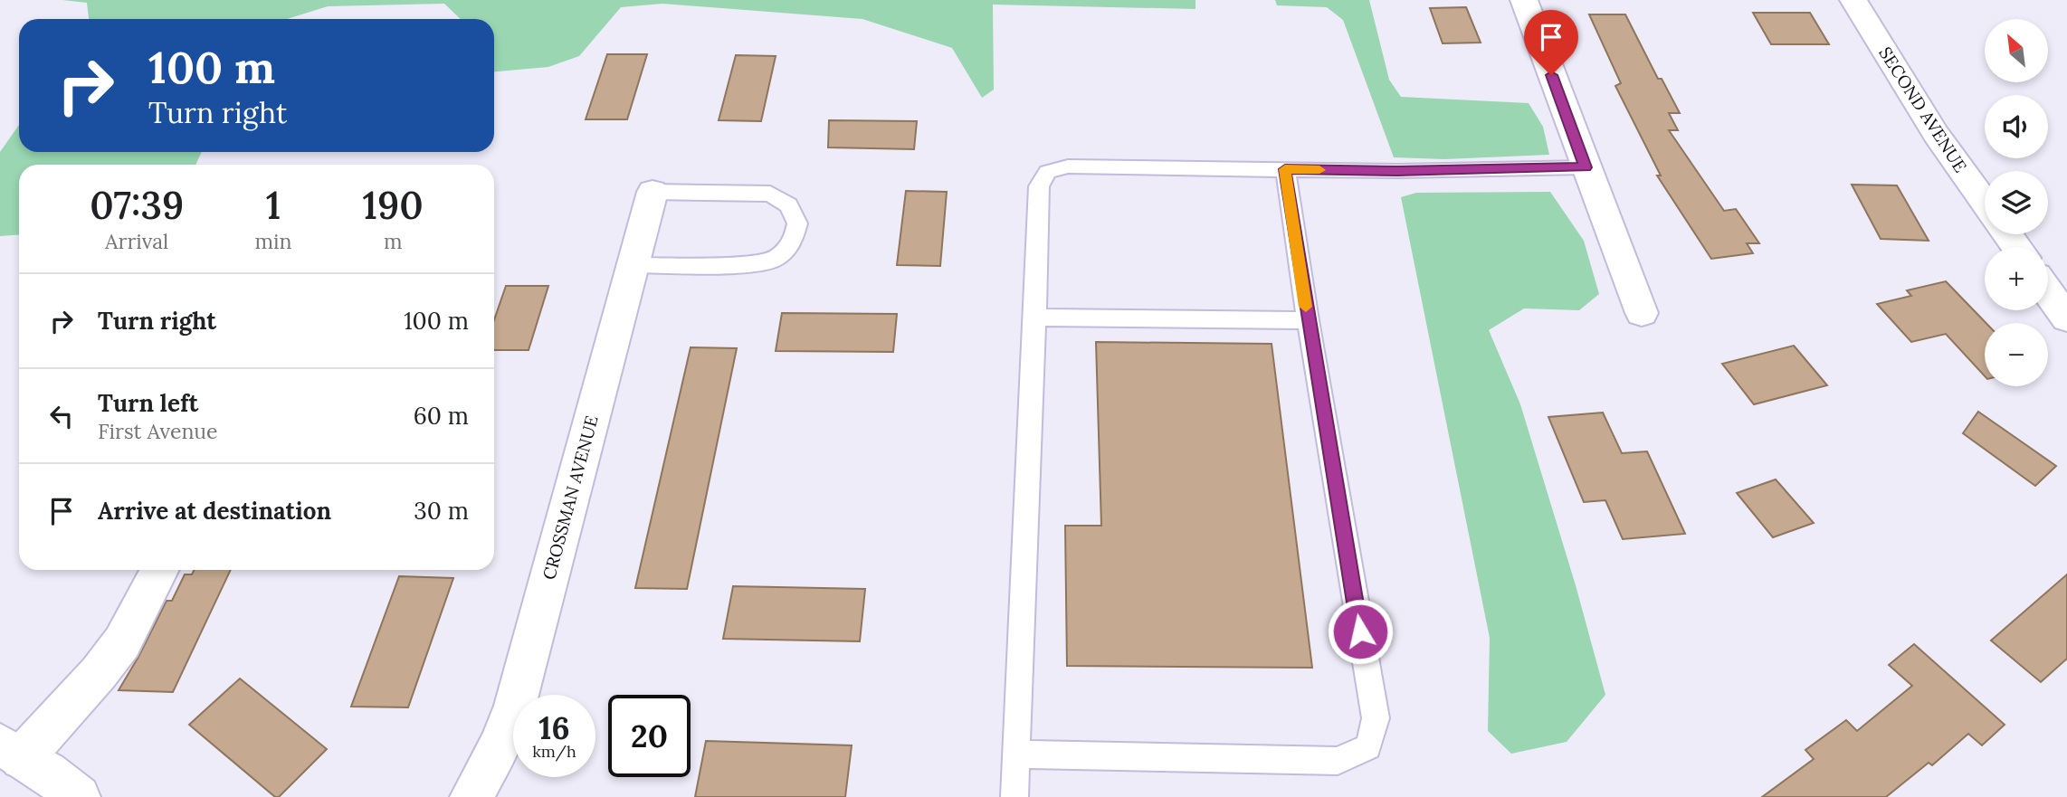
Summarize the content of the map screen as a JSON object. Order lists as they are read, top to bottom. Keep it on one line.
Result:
{"streets":{"street":["SECOND AVENUE","CROSSMAN AVENUE"]},"north":"top left","page":{"map_buttons":["+","−"],"turn":["100 m","Turn right"],"eta":["07:39","Arrival","1","min","190","m"],"list":[{"name":"Turn right","value":"100 m"},{"name":"Turn left","note":"First Avenue","value":"60 m"},{"name":"Arrive at destination","value":"30 m"}],"speed":"16 km/h","limit":"20"}}
